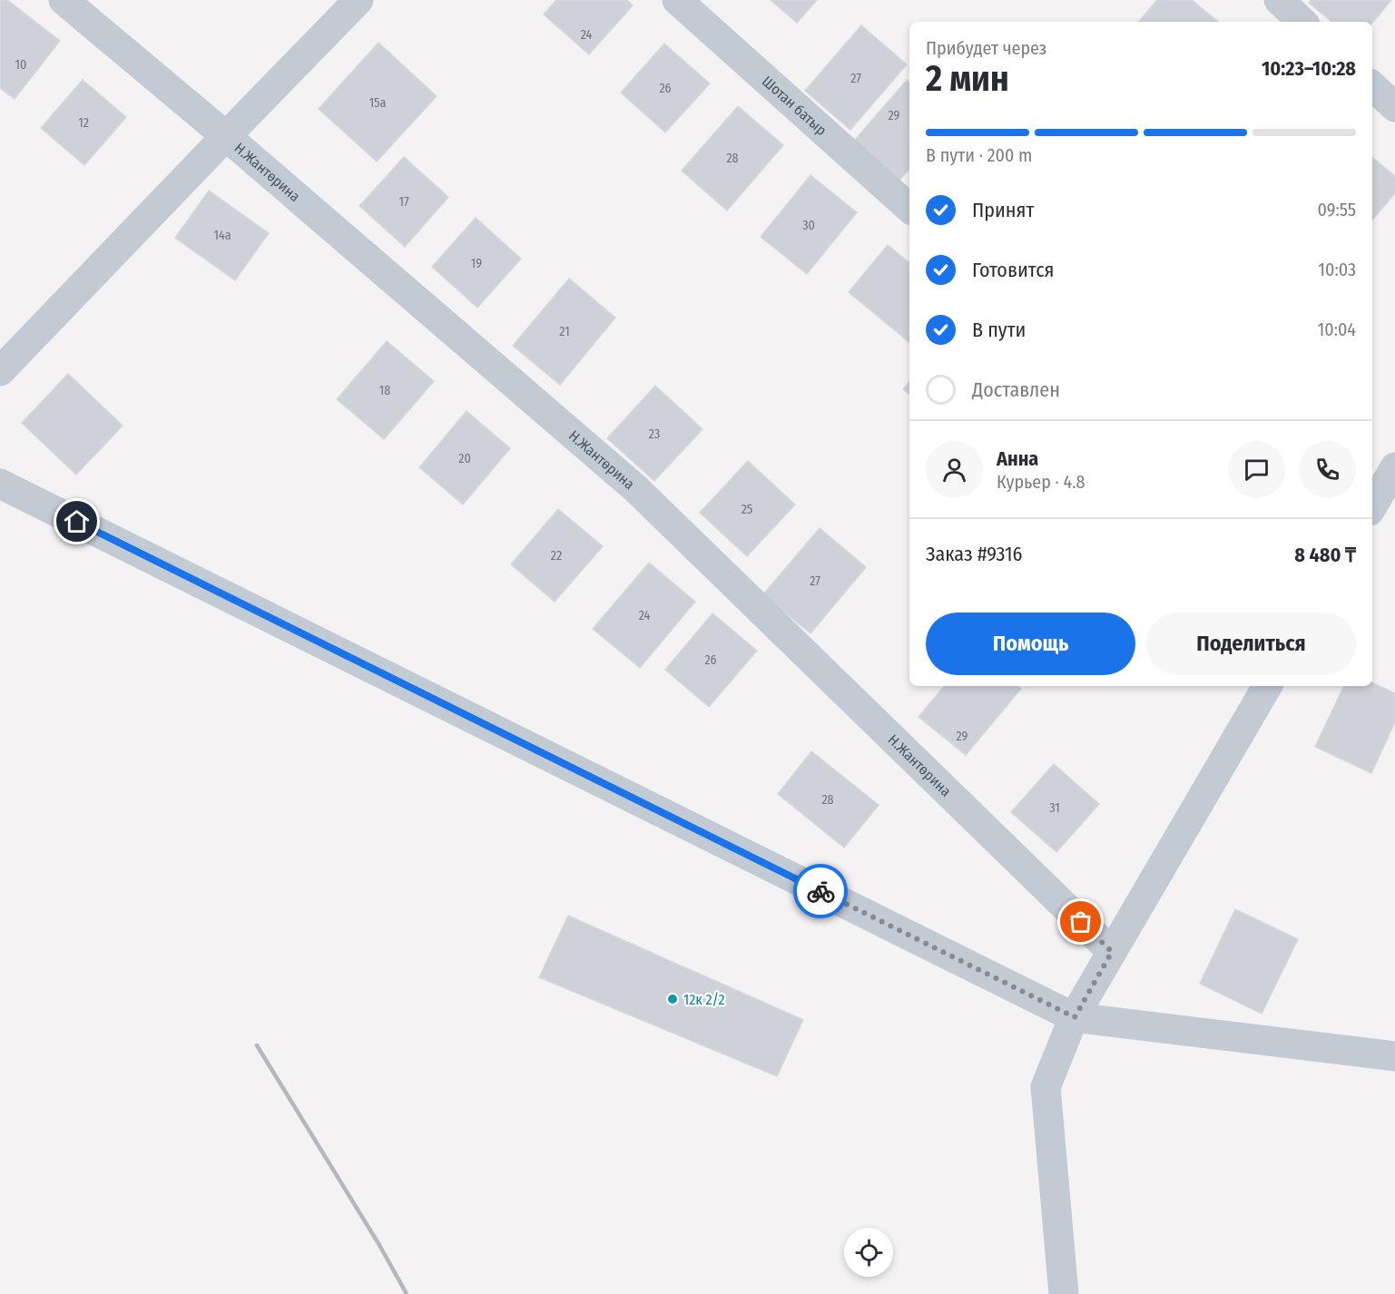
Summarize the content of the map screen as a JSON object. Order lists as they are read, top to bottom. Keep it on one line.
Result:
{"streets":{"street":["Шотан батыр","Н.Жантөрина"]},"places":["12к 2/2"],"house_numbers":["24","10","27","26","15а","29","12","28","17","30","14а","19","21","18","23","20","25","22","27","24","26","29","28","31"],"page":{"heading":["2 мин","Прибудет через","10:23–10:28"],"panel":["Анна","Курьер · 4.8","Заказ #9316","8 480 ₸"],"bar":"В пути · 200 m","list":[["Принят","09:55"],["Готовится","10:03"],["В пути","10:04"],"Доставлен"],"buttons":["Помощь","Поделиться"]}}
